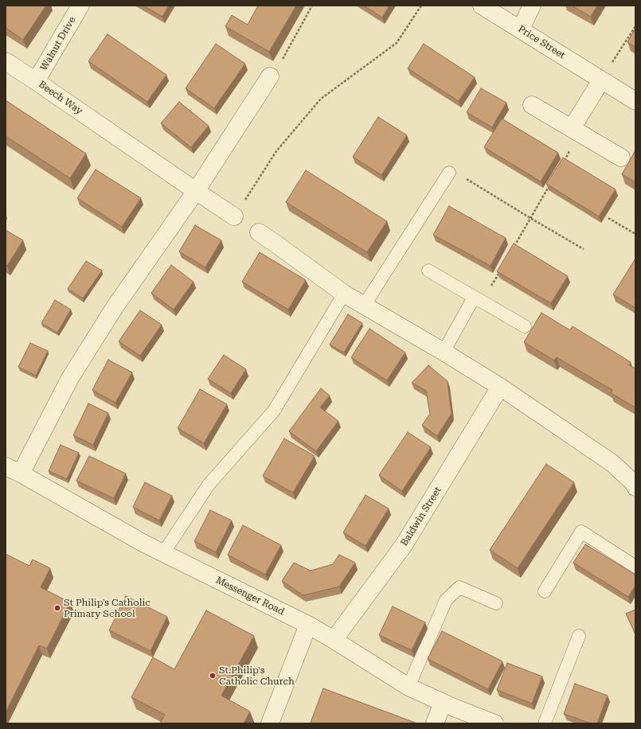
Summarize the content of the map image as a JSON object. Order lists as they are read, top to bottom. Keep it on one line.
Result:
{"streets":{"street":["Price Street","Walnut Drive","Beech Way","Baldwin Street","Messenger Road"]},"crossings":[["Walnut Drive","Beech Way"],["Baldwin Street","Messenger Road"]],"places":["St Philip's Catholic Primary School","St.Philip's Catholic Church"]}
